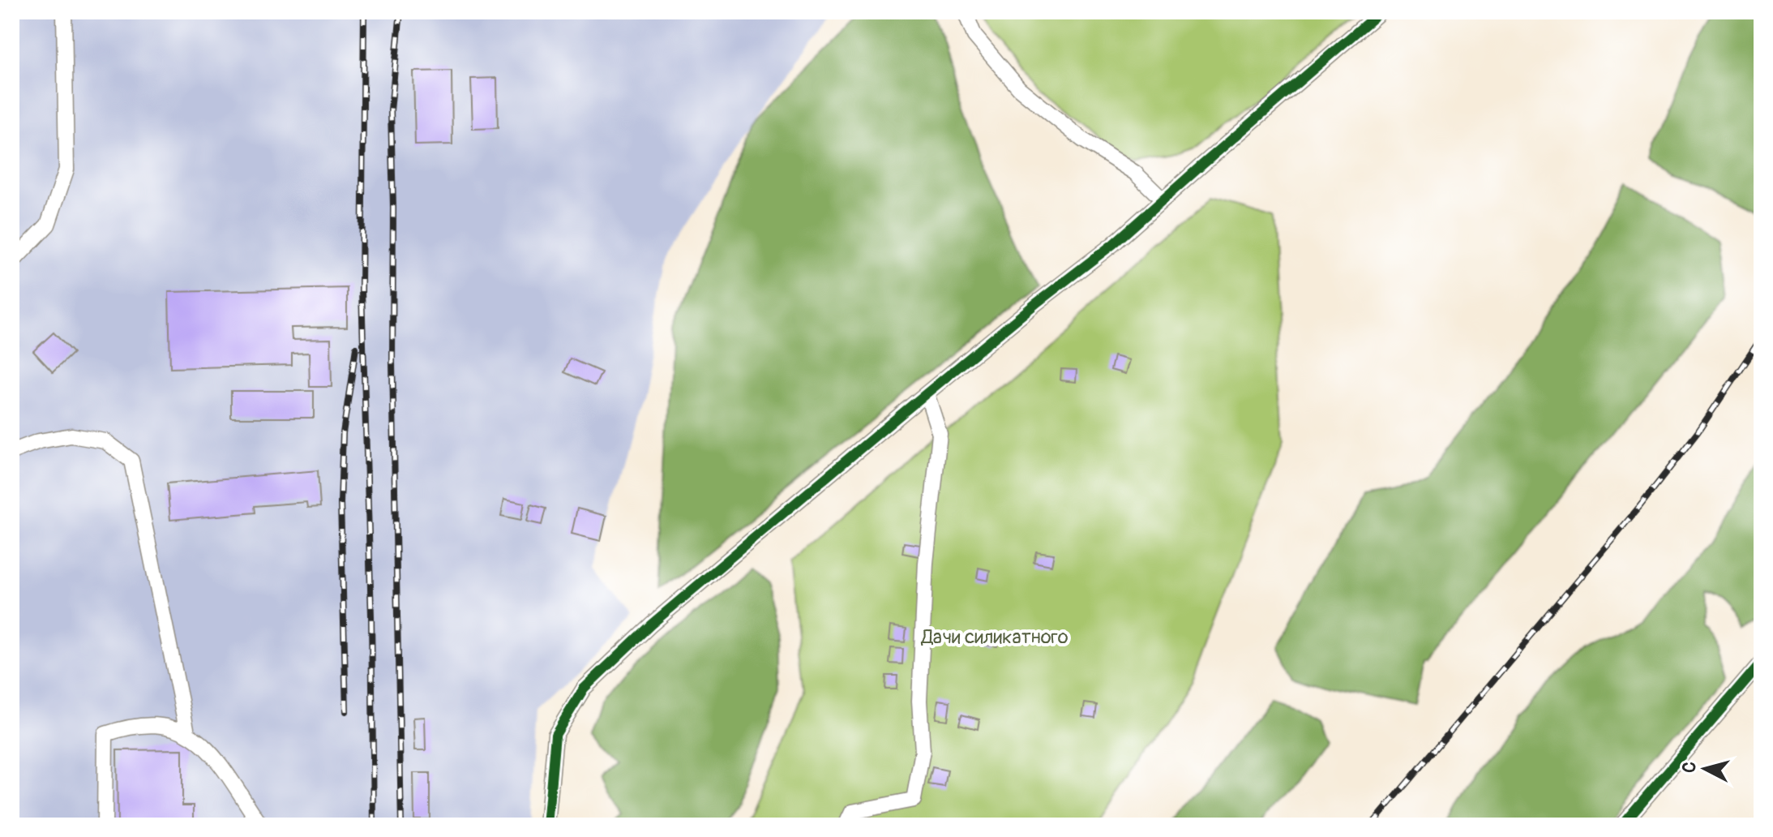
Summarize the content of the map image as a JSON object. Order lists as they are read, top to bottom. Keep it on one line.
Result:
{"parks":["Дачи силикатного"],"north":"left"}
